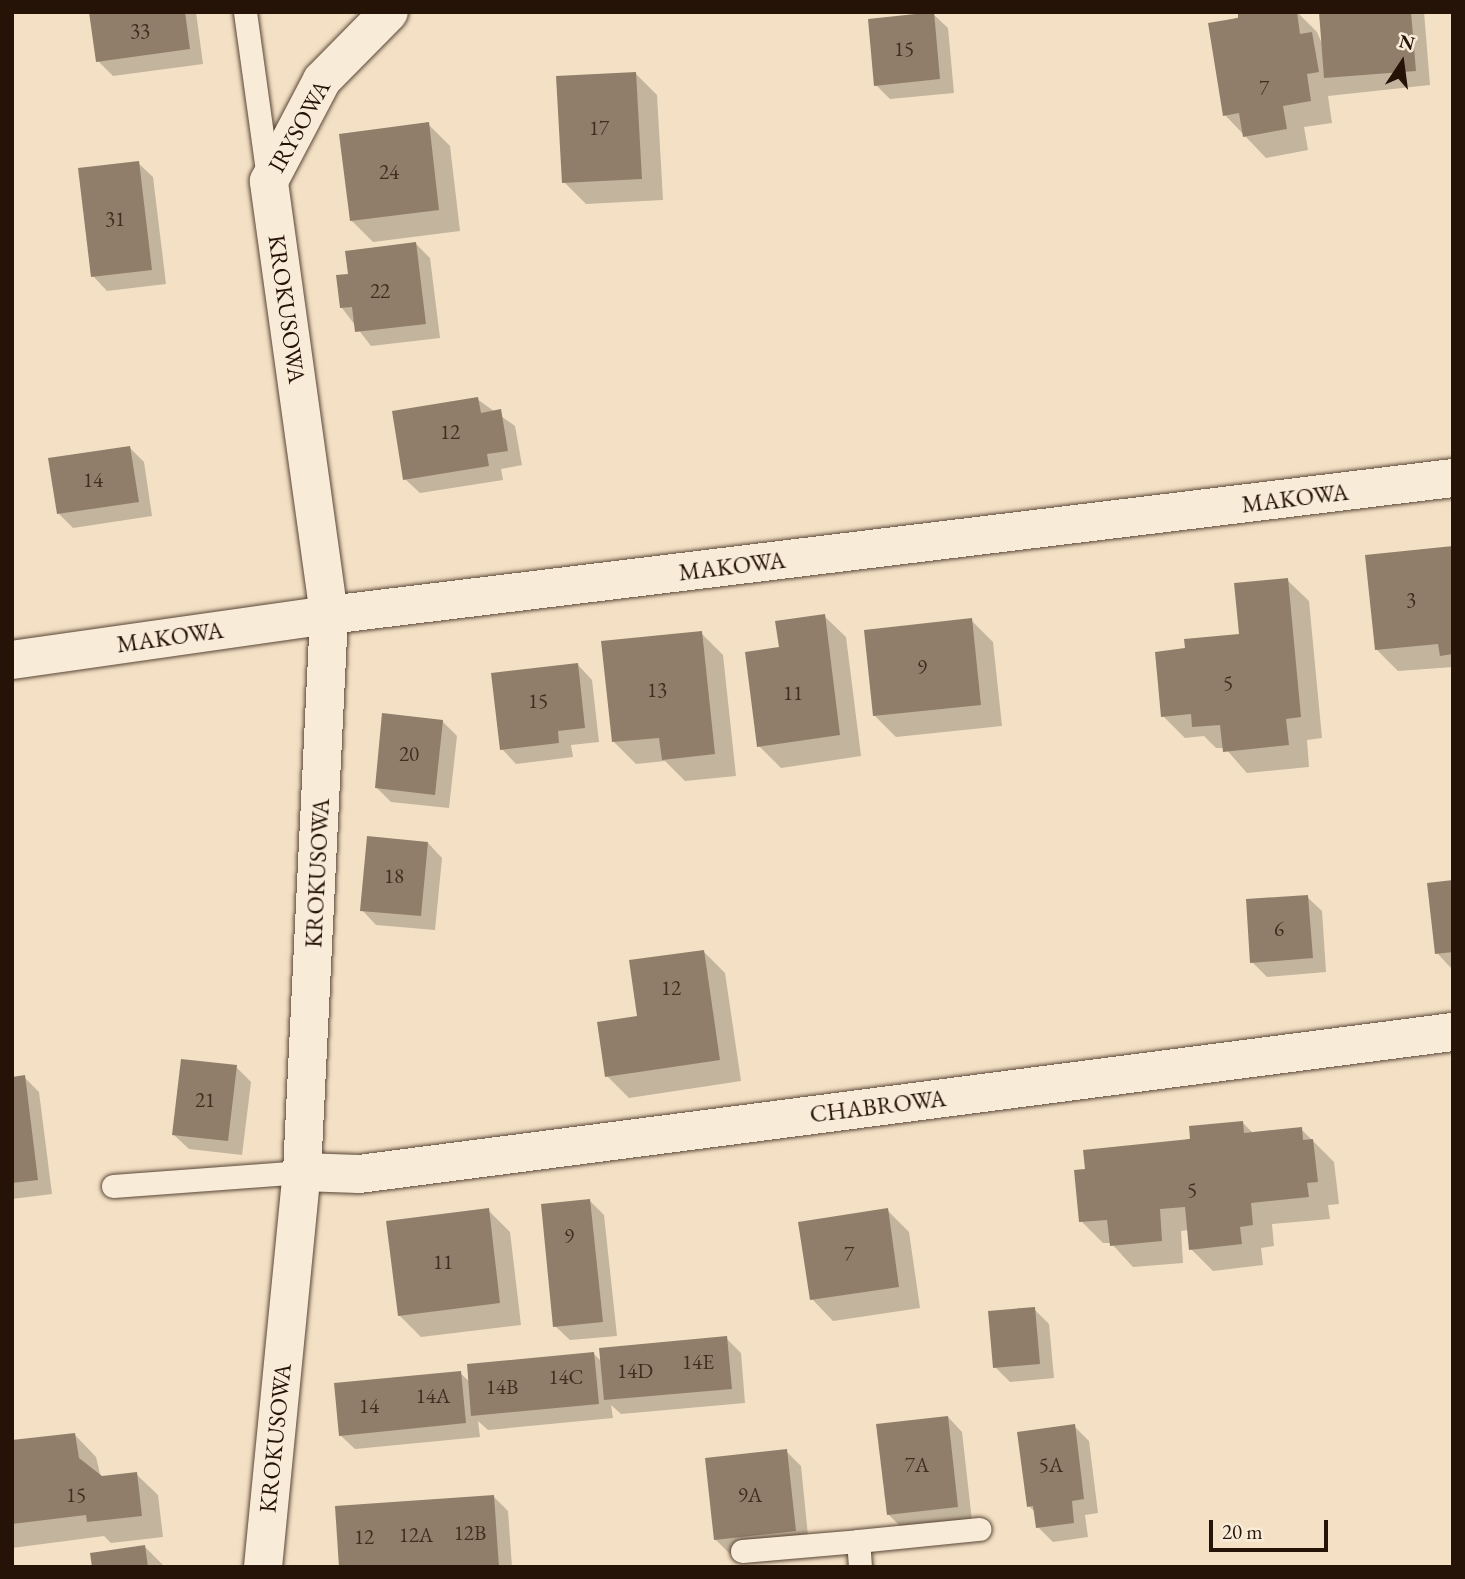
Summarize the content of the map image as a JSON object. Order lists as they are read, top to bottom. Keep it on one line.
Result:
{"streets":{"street":["IRYSOWA","KROKUSOWA","MAKOWA","CHABROWA"]},"crossings":[["IRYSOWA","KROKUSOWA"],["KROKUSOWA","MAKOWA"],["KROKUSOWA","CHABROWA"]],"house_numbers":["33","15","7","17","24","31","22","12","14","3","9","5","13","11","15","20","18","6","12","21","5","9","7","11","14E","14D","14C","14B","14A","14","7A","5A","15","9A","12B","12A","12"],"scale_bar":"20 m","north":"top"}
